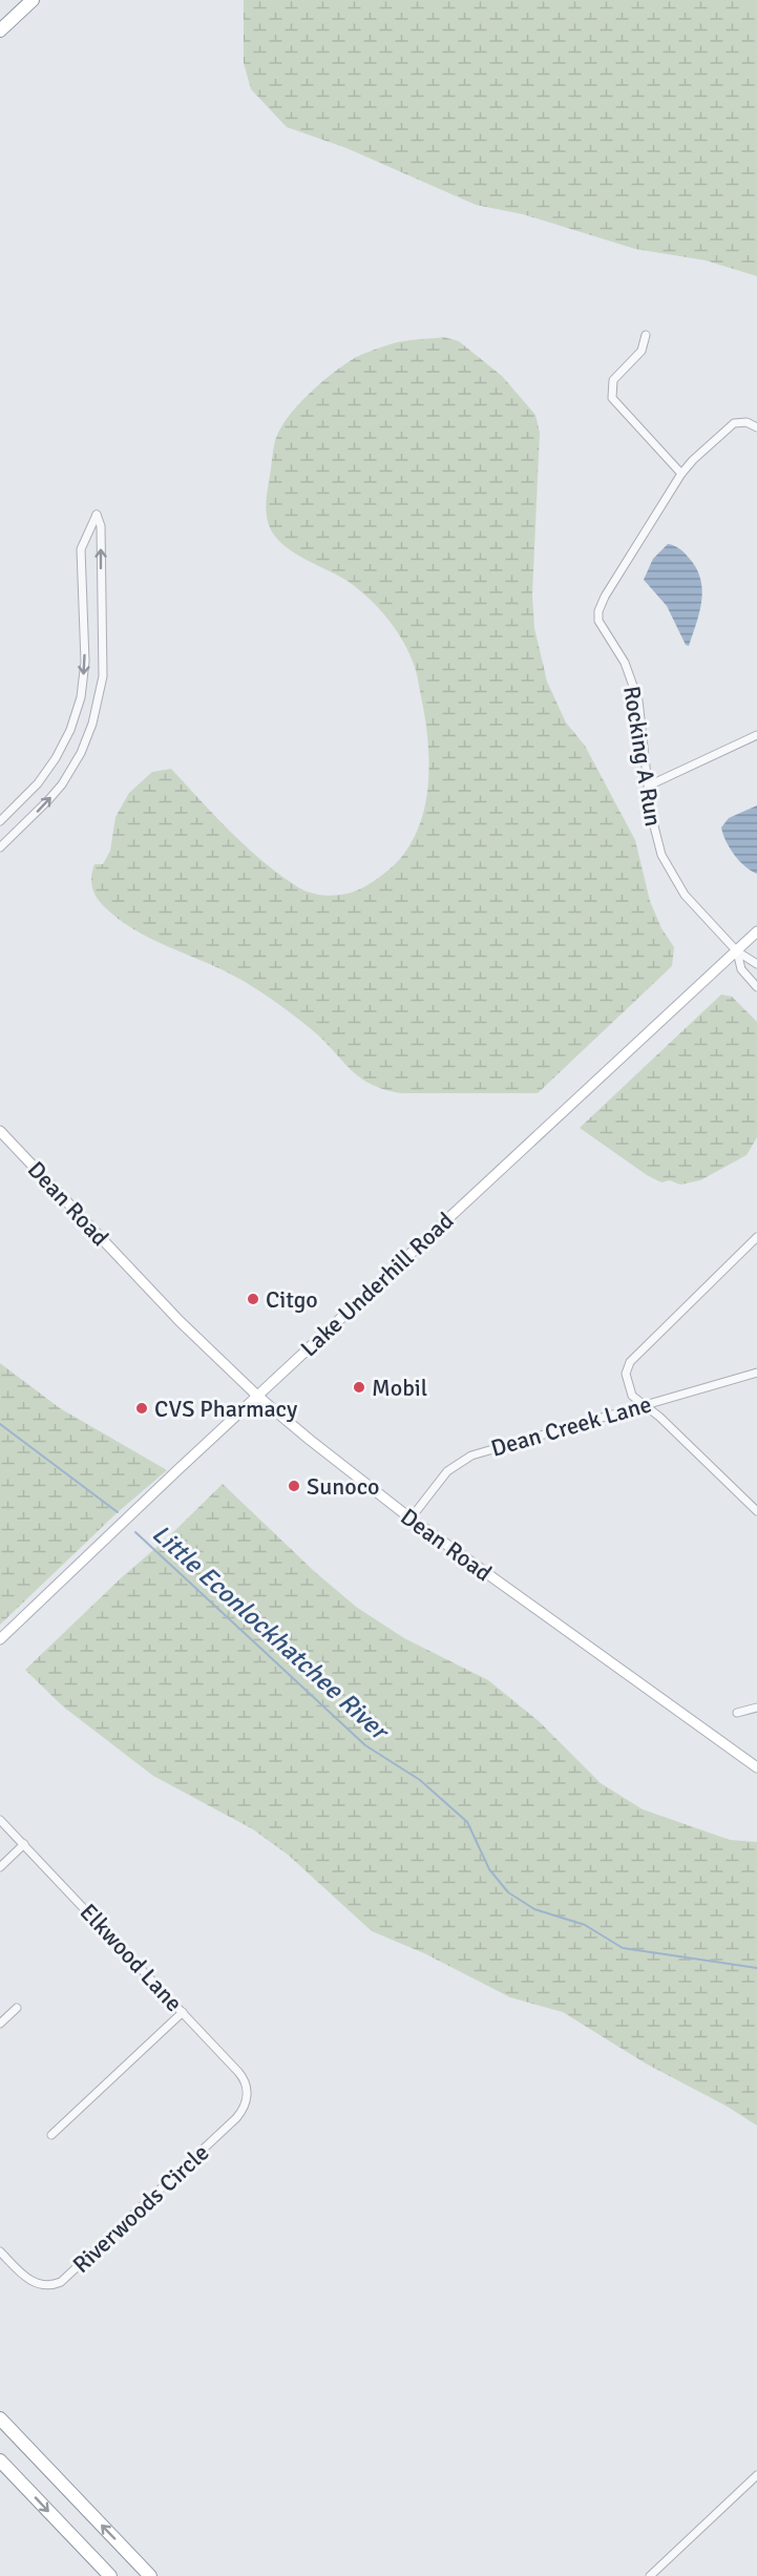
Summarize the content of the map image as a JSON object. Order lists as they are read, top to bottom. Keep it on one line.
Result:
{"streets":{"street":["Rocking A Run","Dean Road","Lake Underhill Road","Dean Creek Lane","Elkwood Lane","Riverwoods Circle"]},"crossings":[["Rocking A Run","Lake Underhill Road"],["Dean Road","Lake Underhill Road"],["Dean Road","Dean Creek Lane"],["Elkwood Lane","Riverwoods Circle"]],"water":["Little Econlockhatchee River"],"places":["Citgo","Mobil","CVS Pharmacy","Sunoco"]}
